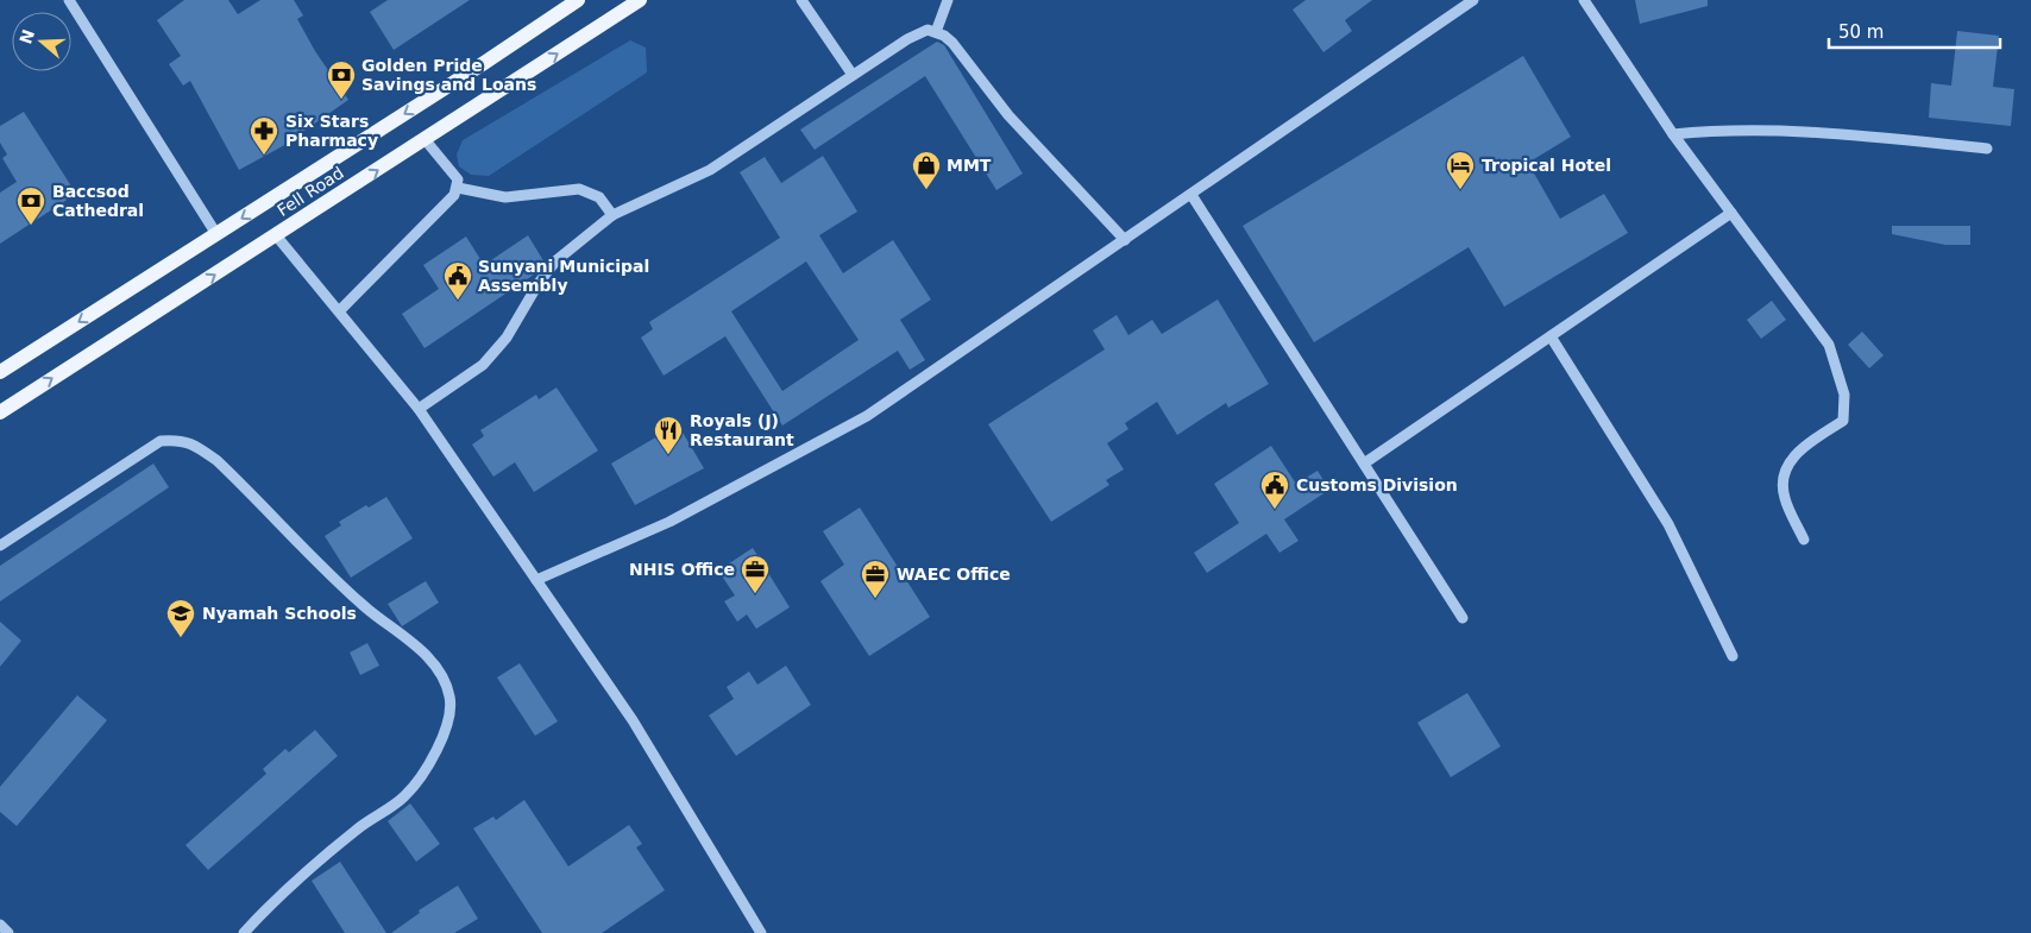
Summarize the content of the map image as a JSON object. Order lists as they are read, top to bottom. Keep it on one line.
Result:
{"streets":{"main road":["Fell Road"]},"places":{"bank":["Golden Pride Savings and Loans","Baccsod Cathedral"],"pharmacy":["Six Stars Pharmacy"],"shop":["MMT"],"hotel":["Tropical Hotel"],"public building":["Sunyani Municipal Assembly","Customs Division"],"restaurant":["Royals (J) Restaurant"],"office":["NHIS Office","WAEC Office"],"school or university":["Nyamah Schools"]},"scale_bar":"50 m","north":"left"}
